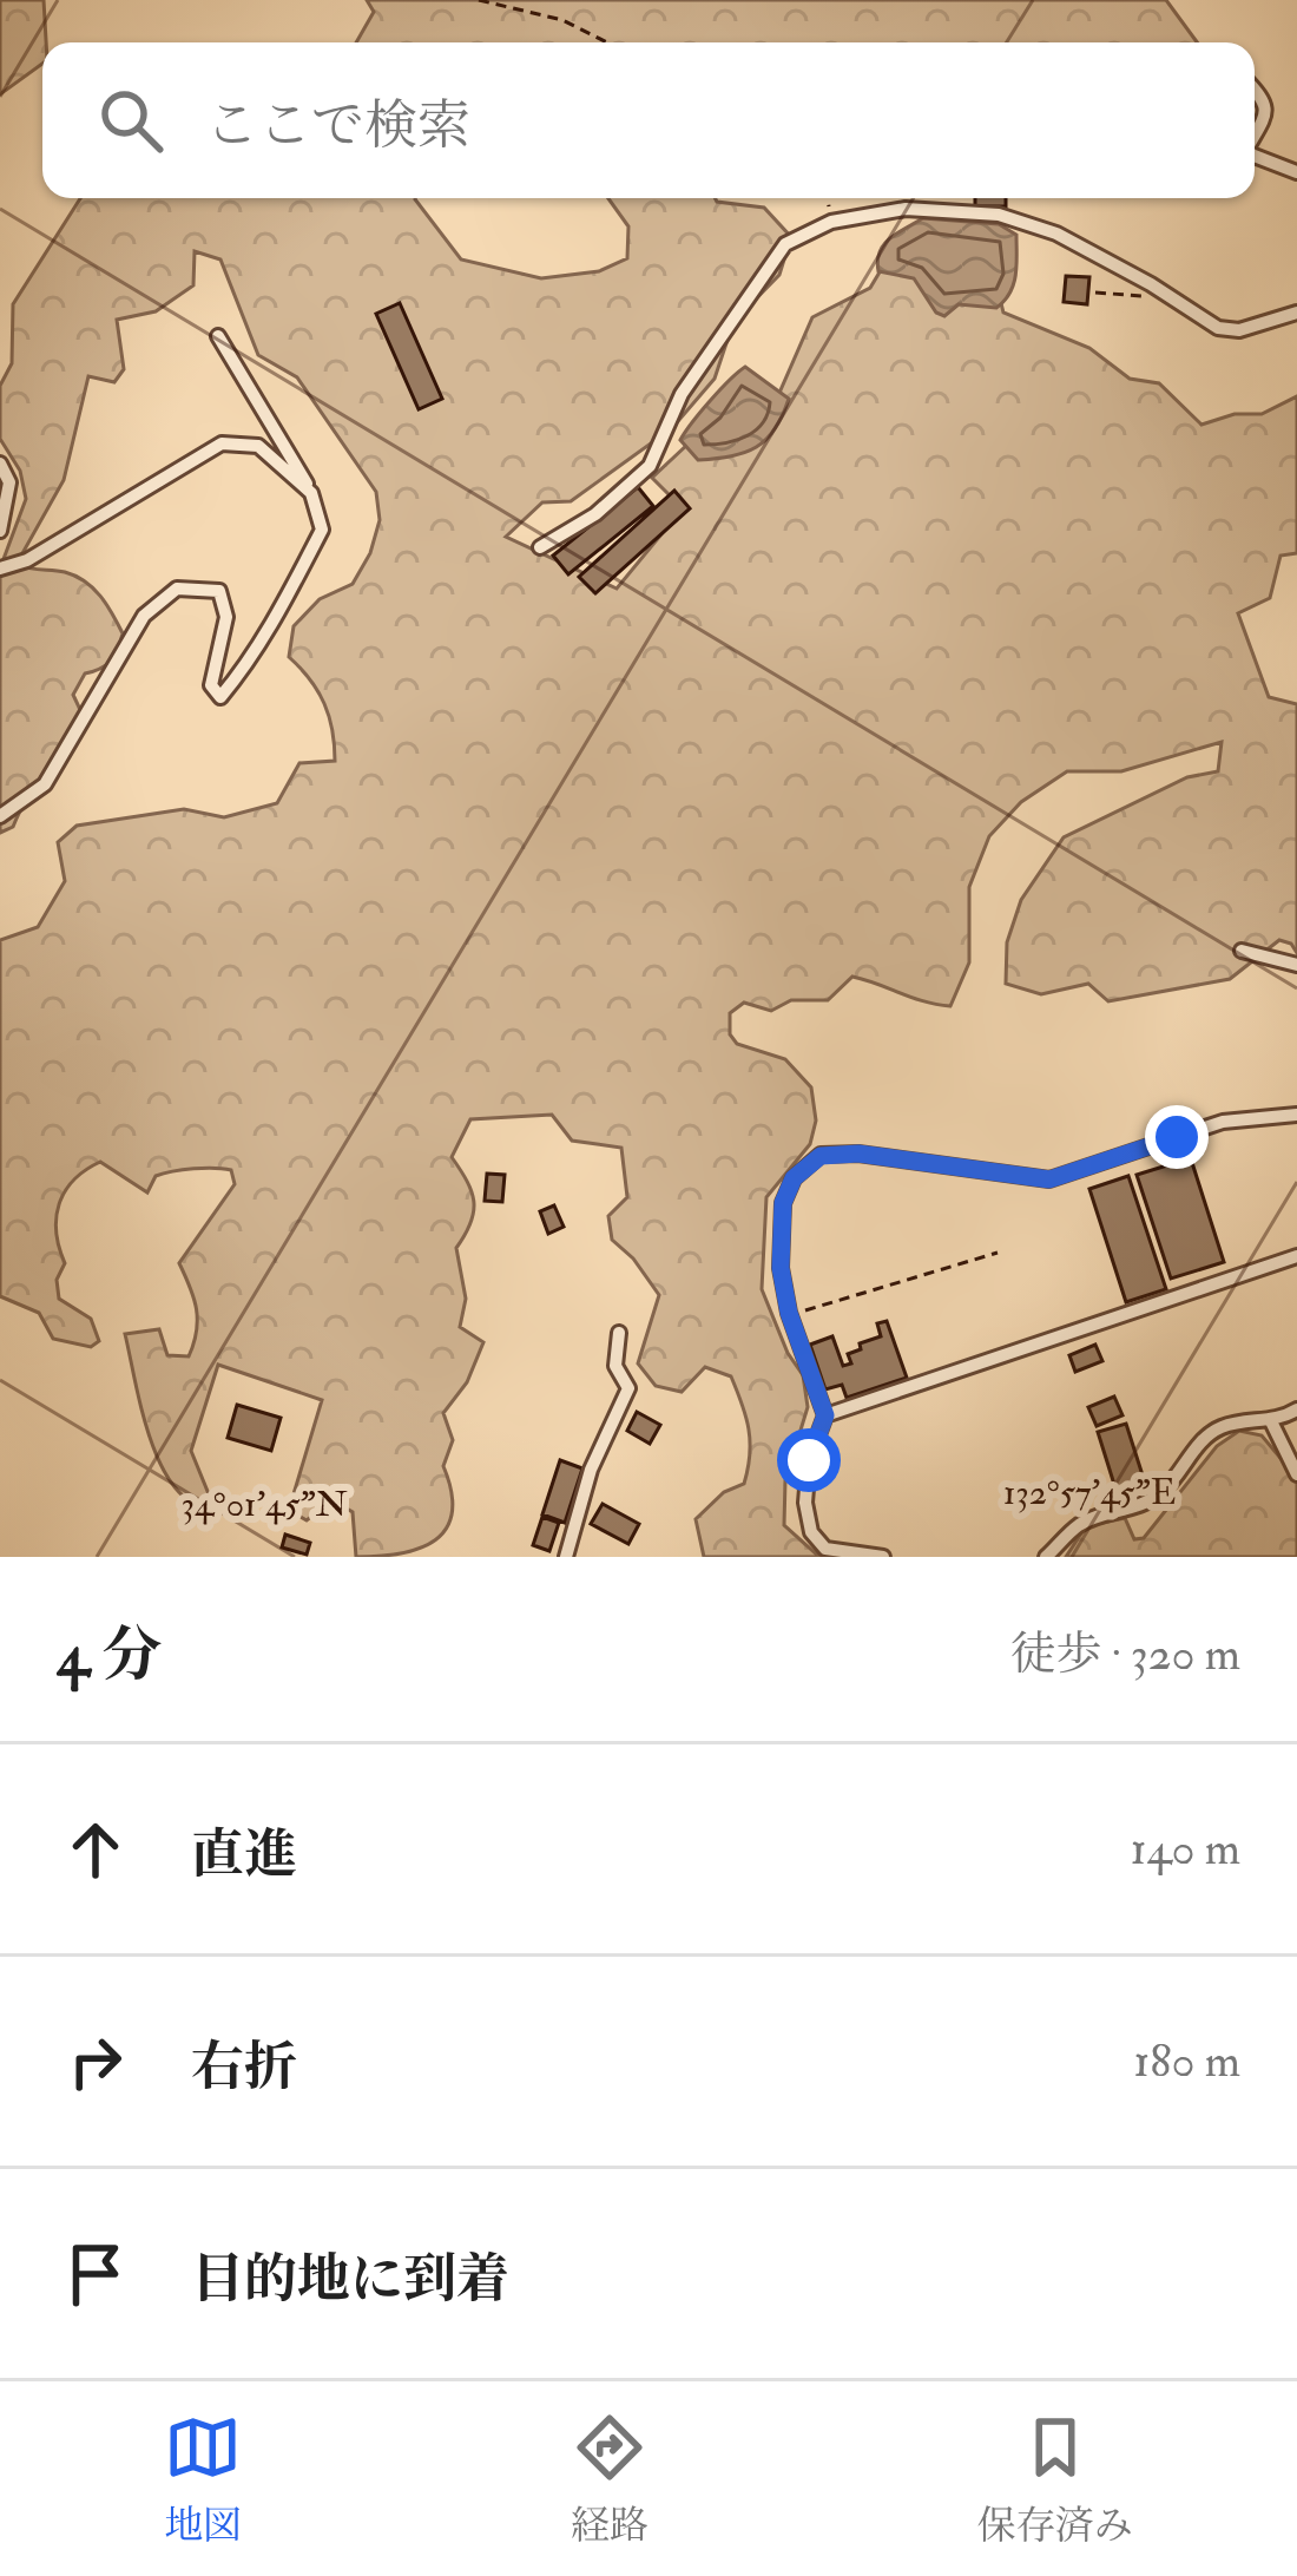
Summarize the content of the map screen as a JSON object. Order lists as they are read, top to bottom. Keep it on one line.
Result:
{"page":{"search":"ここで検索","heading":["4 分","徒歩 · 320 m"],"list":[["直進","140 m"],["右折","180 m"],"目的地に到着"],"nav":["地図","経路","保存済み"]},"coordinates":["132°57'45\"E","34°01'45\"N"]}
